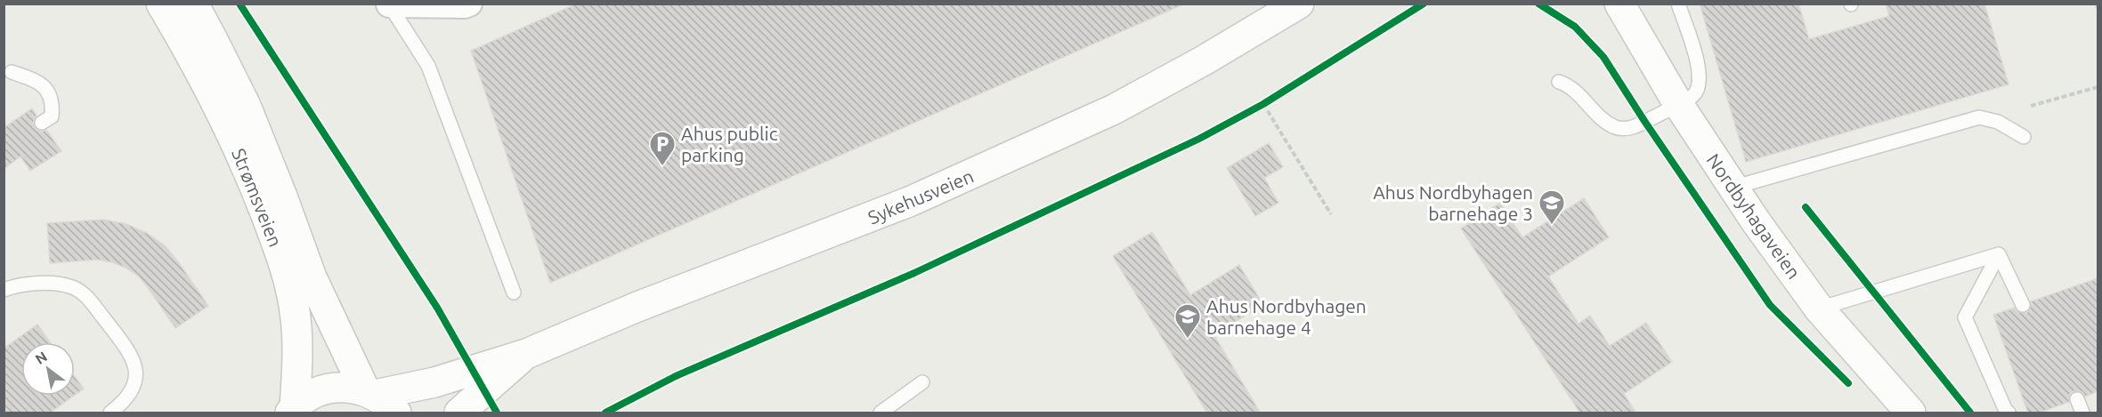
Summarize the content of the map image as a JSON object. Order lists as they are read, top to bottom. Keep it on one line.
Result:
{"streets":{"main road":["Sykehusveien","Strømsveien","Nordbyhagaveien"]},"crossings":[["Sykehusveien","Strømsveien"]],"places":{"parking":["Ahus public parking"],"school or university":["Ahus Nordbyhagen barnehage 3","Ahus Nordbyhagen barnehage 4"]},"north":"top left"}
